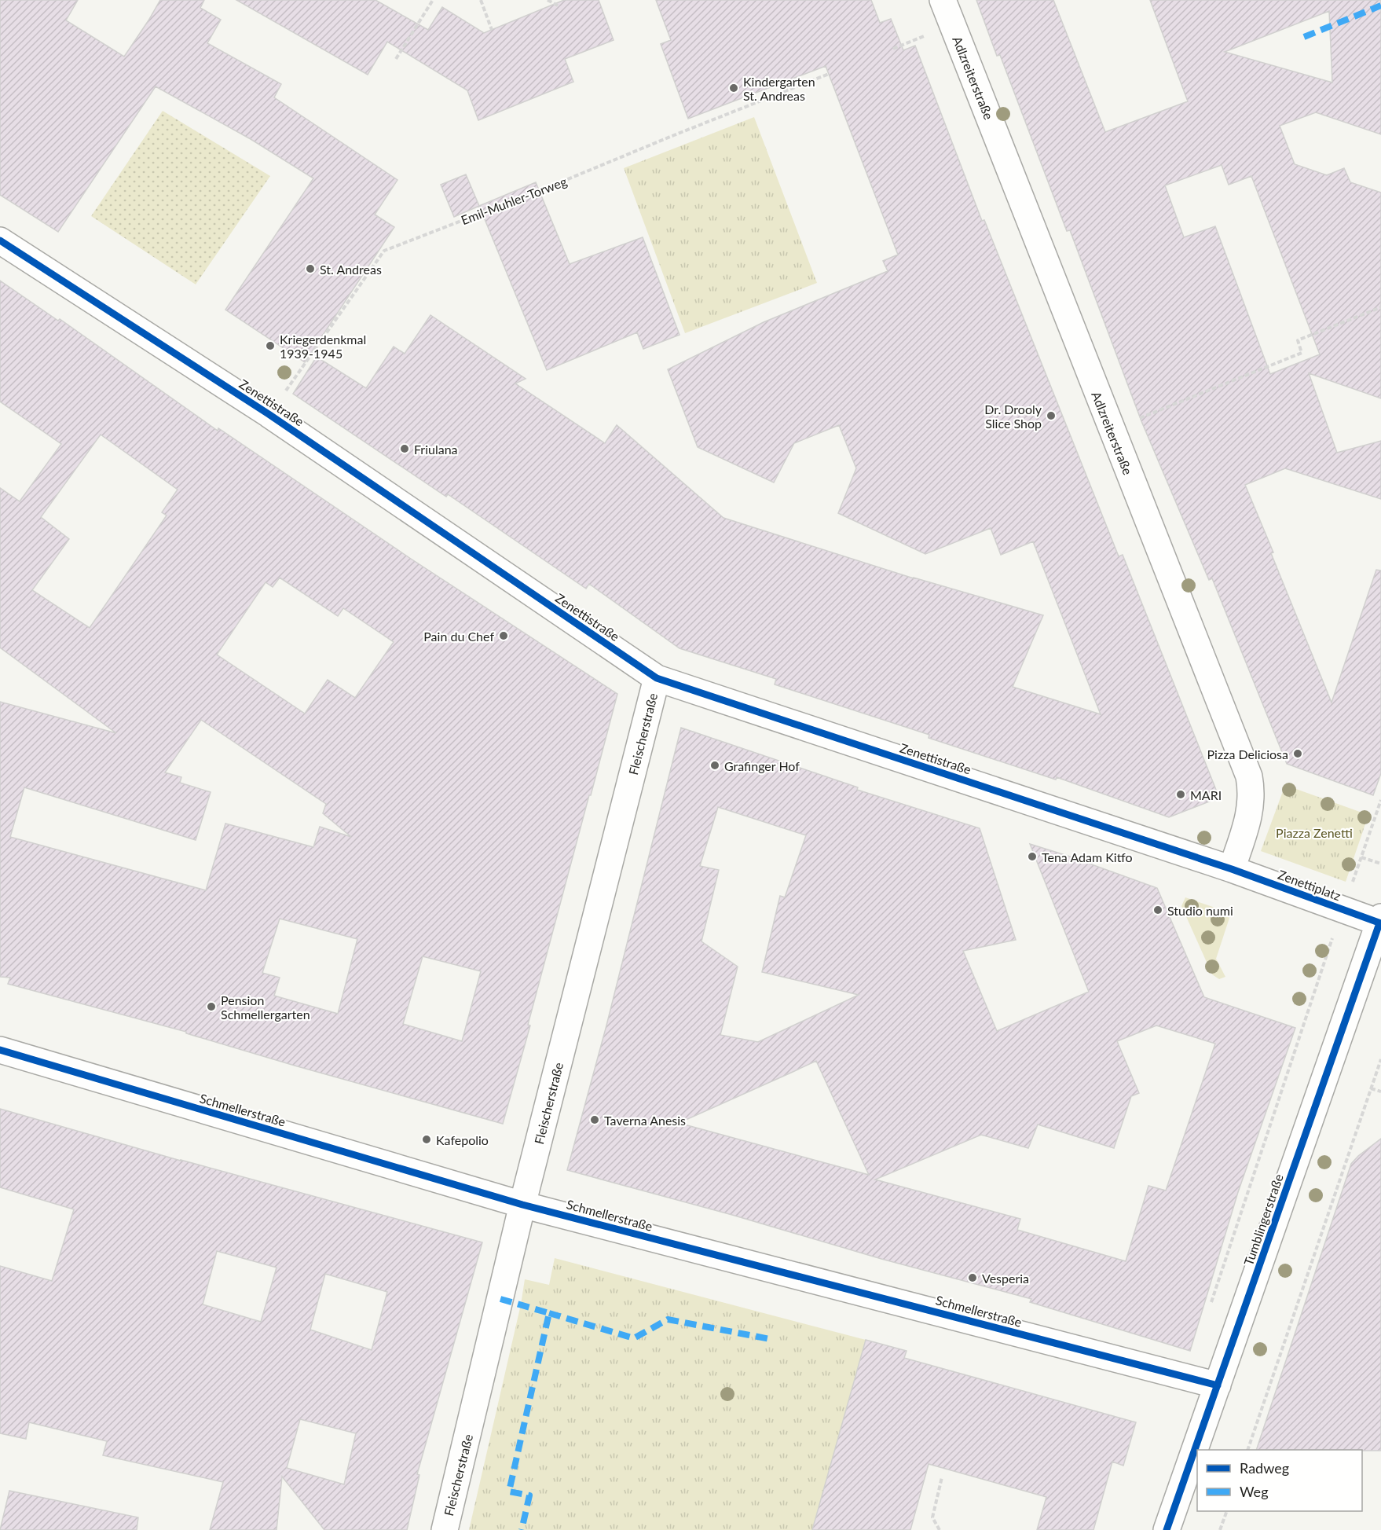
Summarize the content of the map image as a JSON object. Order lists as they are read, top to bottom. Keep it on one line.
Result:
{"streets":{"street":["Adlzreiterstraße","Zenettistraße","Fleischerstraße","Zenettiplatz","Schmellerstraße","Tumblingerstraße"],"path":["Emil-Muhler-Torweg"]},"crossings":[["Adlzreiterstraße","Zenettistraße"],["Adlzreiterstraße","Zenettiplatz"],["Emil-Muhler-Torweg","Zenettistraße"],["Zenettistraße","Fleischerstraße"],["Zenettistraße","Zenettiplatz"],["Fleischerstraße","Schmellerstraße"],["Zenettiplatz","Tumblingerstraße"],["Schmellerstraße","Tumblingerstraße"]],"parks":["Piazza Zenetti"],"places":["Kindergarten St. Andreas","St. Andreas","Kriegerdenkmal 1939-1945","Dr. Drooly Slice Shop","Friulana","Pain du Chef","Pizza Deliciosa","Grafinger Hof","MARI","Tena Adam Kitfo","Studio numi","Pension Schmellergarten","Taverna Anesis","Kafepolio","Vesperia"],"legend":["Radweg","Weg"]}
